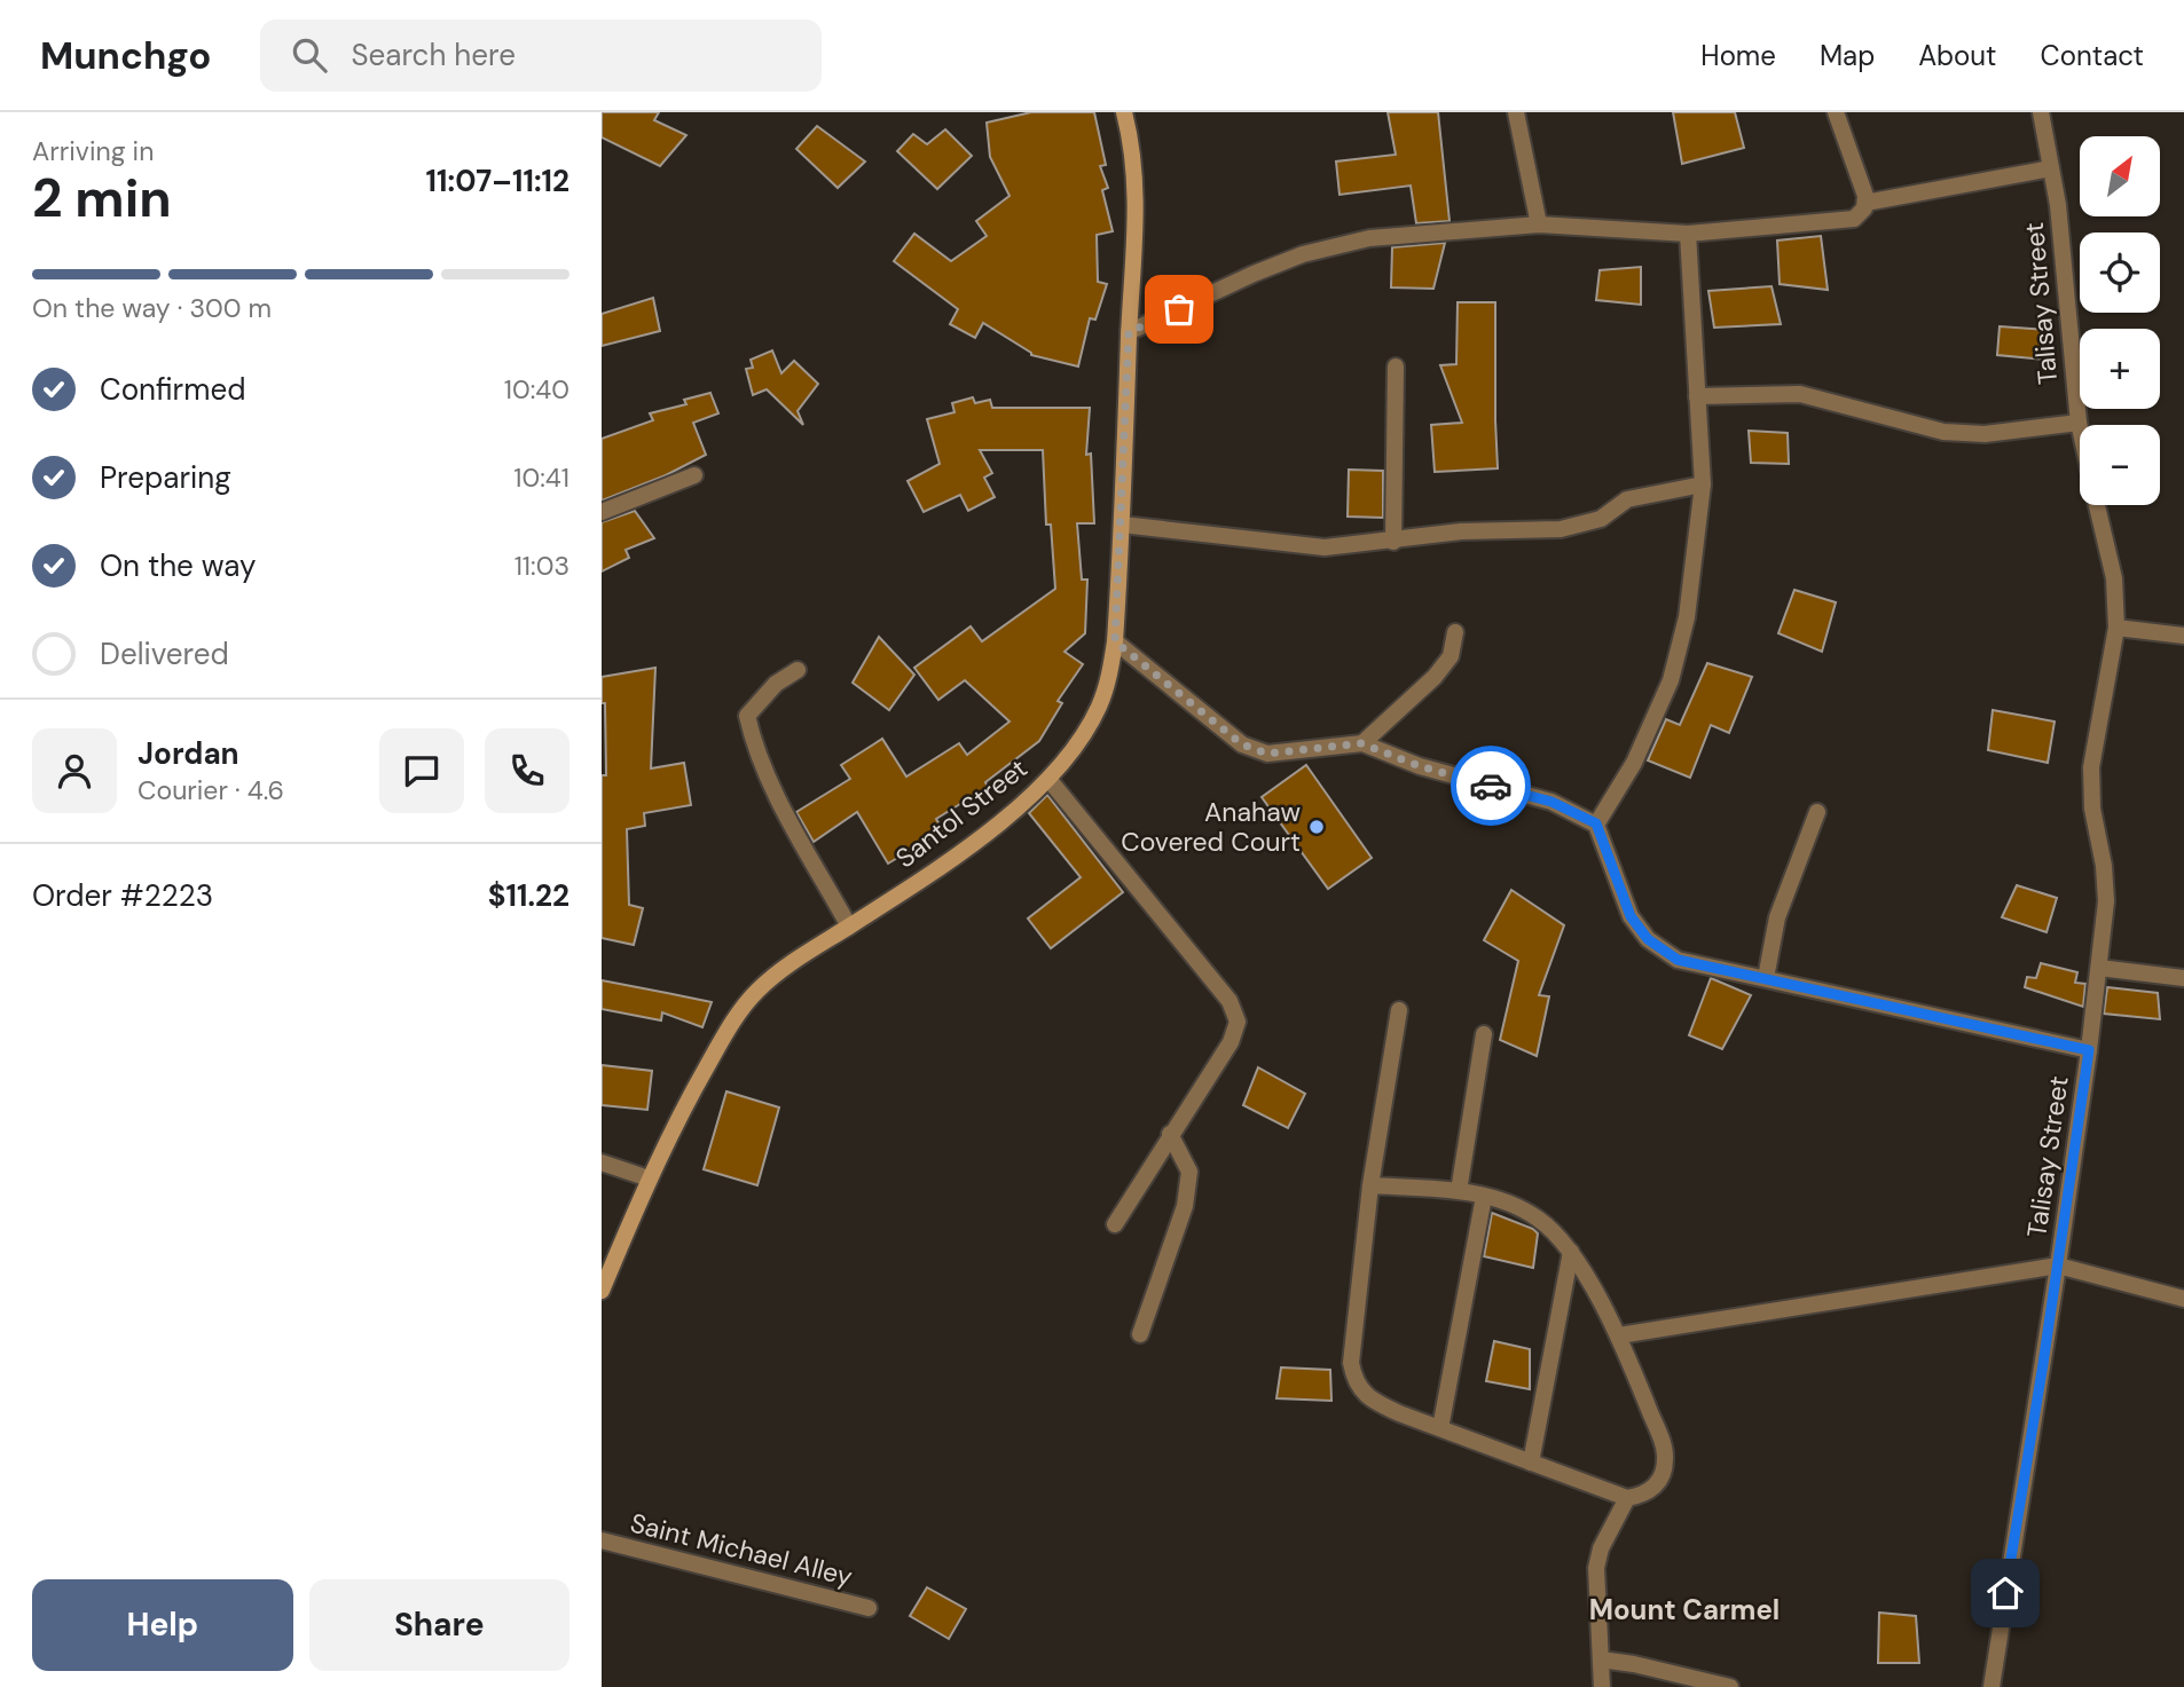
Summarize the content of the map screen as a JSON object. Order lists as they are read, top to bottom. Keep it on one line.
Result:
{"streets":{"main road":["Santol Street"],"street":["Talisay Street","Saint Michael Alley"]},"districts":["Mount Carmel"],"places":["Anahaw Covered Court"],"north":"top right","page":{"header":"Munchgo","search":"Search here","nav":["Home","Map","About","Contact"],"heading":["2 min","Arriving in","11:07–11:12"],"panel":["Jordan","Courier · 4.6","Order #2223","$11.22"],"map_buttons":["+","−"],"bar":"On the way · 300 m","list":[["Confirmed","10:40"],["Preparing","10:41"],["On the way","11:03"],"Delivered"],"buttons":["Help","Share"]}}
